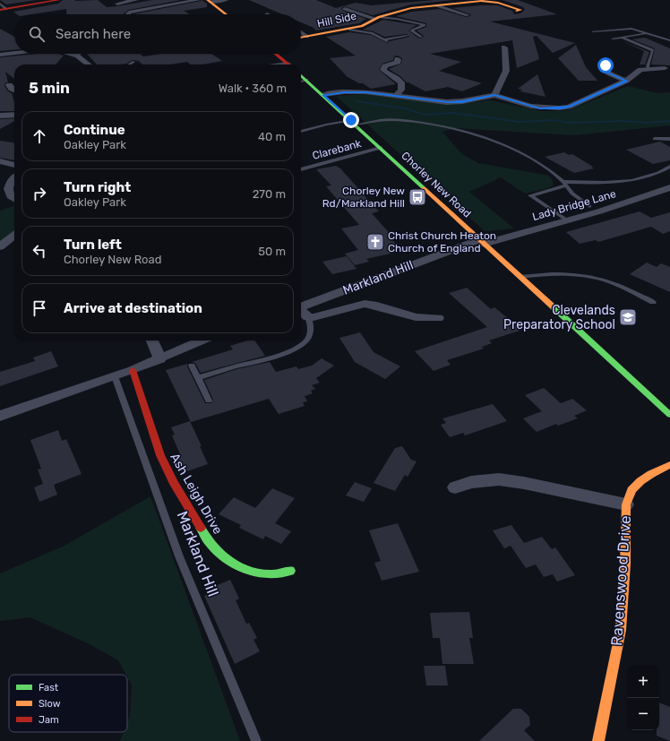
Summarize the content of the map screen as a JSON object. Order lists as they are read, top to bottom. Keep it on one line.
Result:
{"streets":{"street":["Hill Side","Chorley New Road","Lady Bridge Lane","Markland Hill","Ash Leigh Drive","Ravenswood Drive"],"lane":["Clarebank"]},"crossings":[["Clarebank","Chorley New Road"],["Chorley New Road","Lady Bridge Lane"],["Chorley New Road","Markland Hill"],["Lady Bridge Lane","Markland Hill"]],"places":{"bus stop":["Chorley New Rd/Markland Hill"],"church":["Christ Church Heaton Church of England"],"school or university":["Clevelands Preparatory School"]},"legend":["Fast","Slow","Jam"],"page":{"search":"Search here","heading":["5 min","Walk · 360 m"],"list":[["Continue","Oakley Park","40 m"],["Turn right","Oakley Park","270 m"],["Turn left","Chorley New Road","50 m"],"Arrive at destination"],"map_buttons":["+","−"]}}
